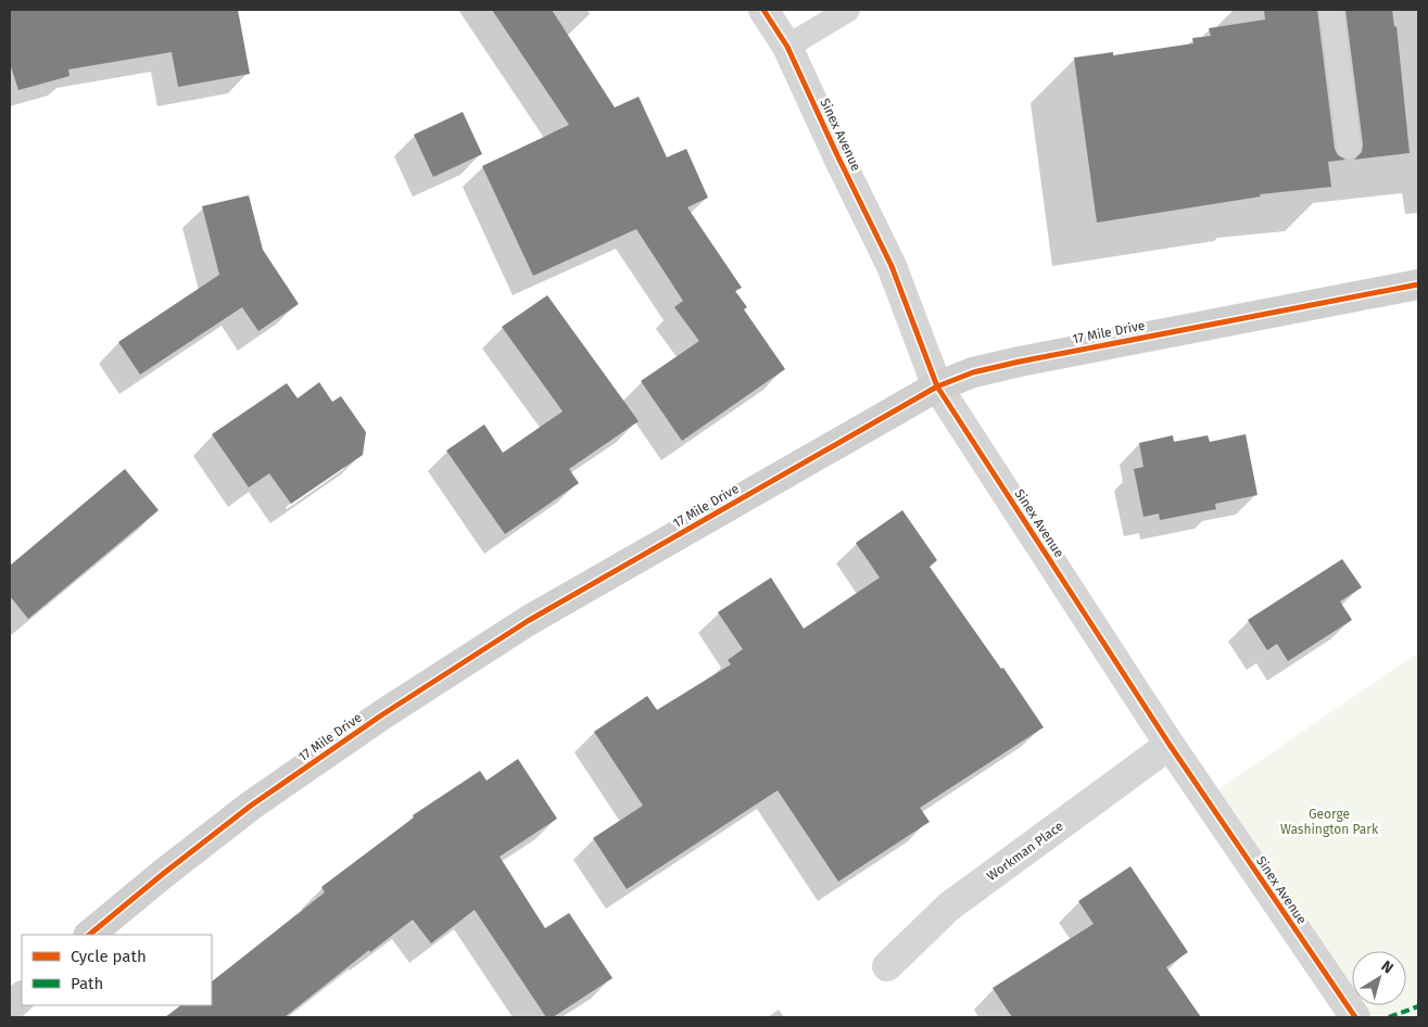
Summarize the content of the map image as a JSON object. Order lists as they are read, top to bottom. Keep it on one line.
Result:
{"streets":{"main road":["17 Mile Drive"],"street":["Sinex Avenue","Workman Place"]},"crossings":[["Sinex Avenue","17 Mile Drive"],["Sinex Avenue","Workman Place"]],"parks":["George Washington Park"],"legend":["Cycle path","Path"],"north":"top right"}
